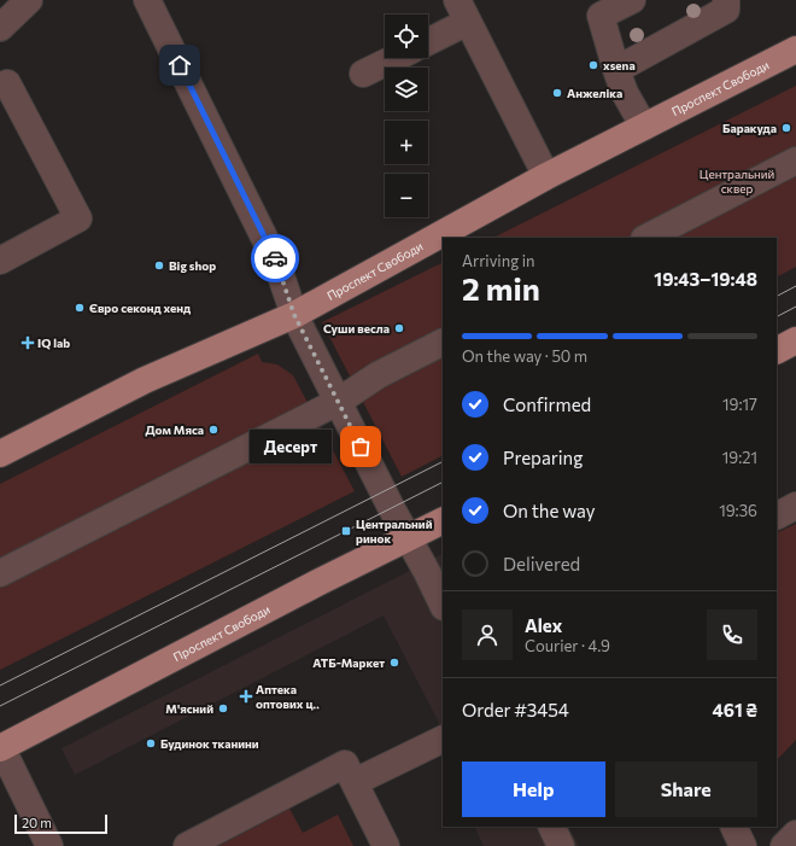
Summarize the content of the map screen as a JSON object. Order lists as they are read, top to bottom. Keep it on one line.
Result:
{"streets":{"main road":["Проспект Свободи"]},"parks":["Центральний сквер"],"places":{"other":["xsena","Анжеліка","Баракуда","Big shop","Євро секонд хенд","Суши весла","Дом Мяса","Десерт","АТБ-Маркет","М'ясний","Будинок тканини"],"health":["IQ lab","Аптека оптових ц‥"],"transit":["Центральний ринок"]},"scale_bar":"20 m","page":{"map_buttons":["+","−"],"heading":["2 min","Arriving in","19:43–19:48"],"panel":["Alex","Courier · 4.9","Order #3454","461 ₴"],"bar":"On the way · 50 m","list":[["Confirmed","19:17"],["Preparing","19:21"],["On the way","19:36"],"Delivered"],"bubble":"Десерт","buttons":["Help","Share"],"scale":"20 m"}}
